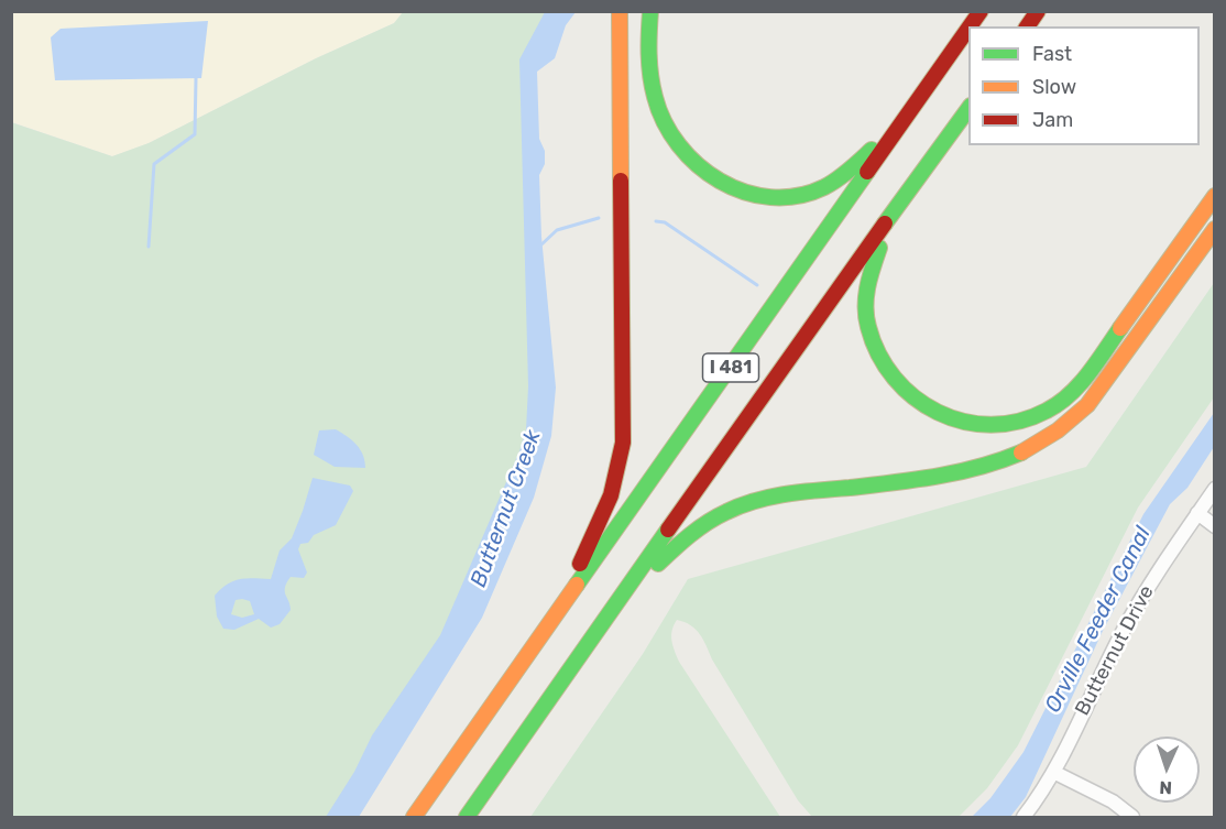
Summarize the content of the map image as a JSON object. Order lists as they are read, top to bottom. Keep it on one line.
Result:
{"streets":{"highway":["I 481"],"street":["Butternut Drive"]},"water":["Butternut Creek","Orville Feeder Canal"],"legend":["Fast","Slow","Jam"],"north":"bottom"}
